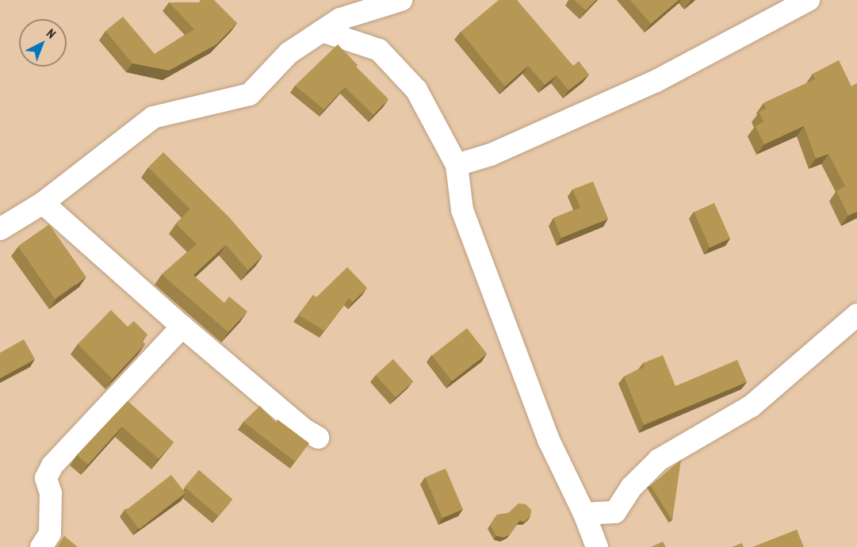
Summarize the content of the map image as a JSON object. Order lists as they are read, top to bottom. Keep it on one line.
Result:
{"north":"top right"}
